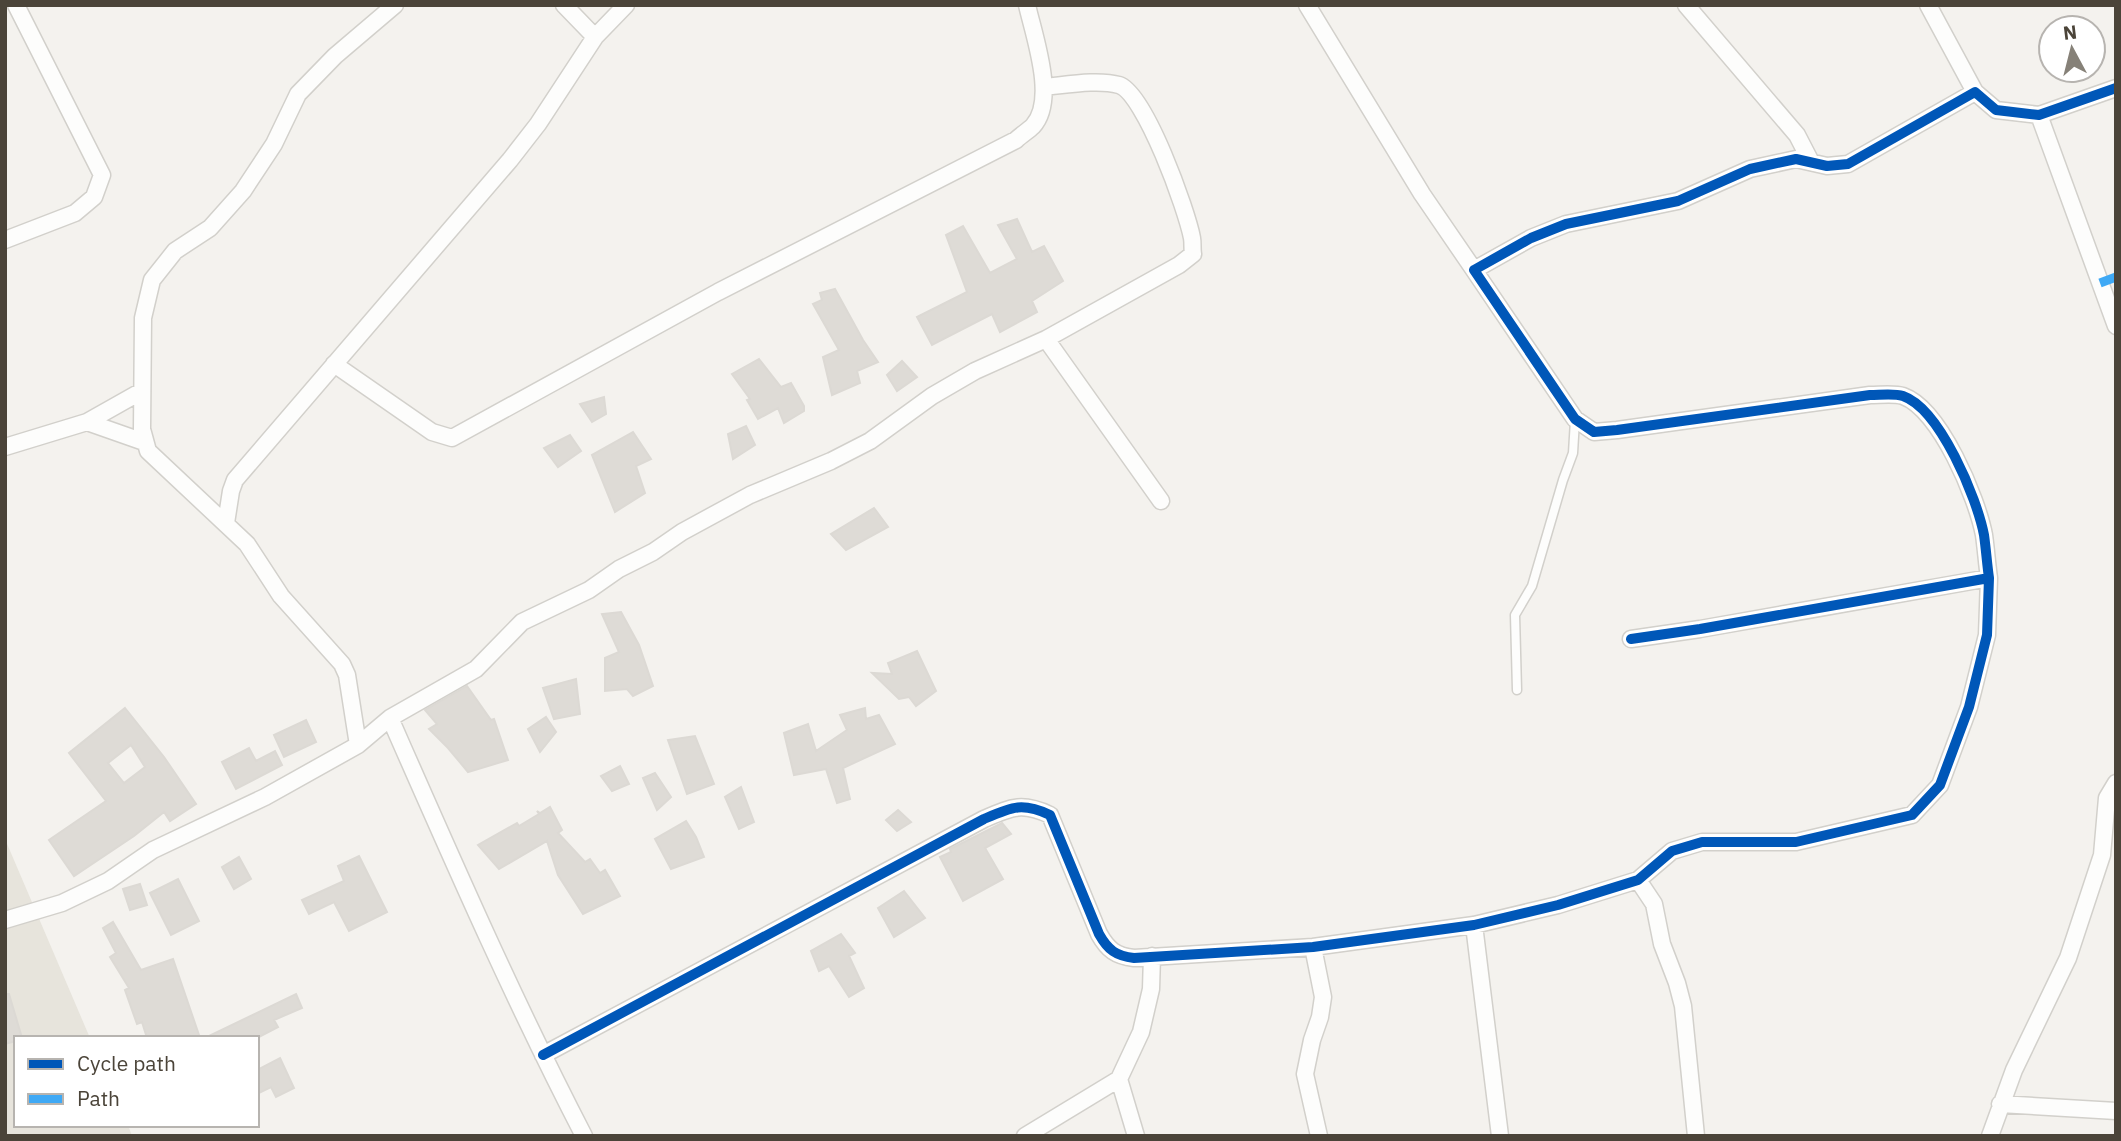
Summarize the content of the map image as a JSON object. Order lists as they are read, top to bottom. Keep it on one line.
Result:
{"legend":["Cycle path","Path"],"north":"top"}
